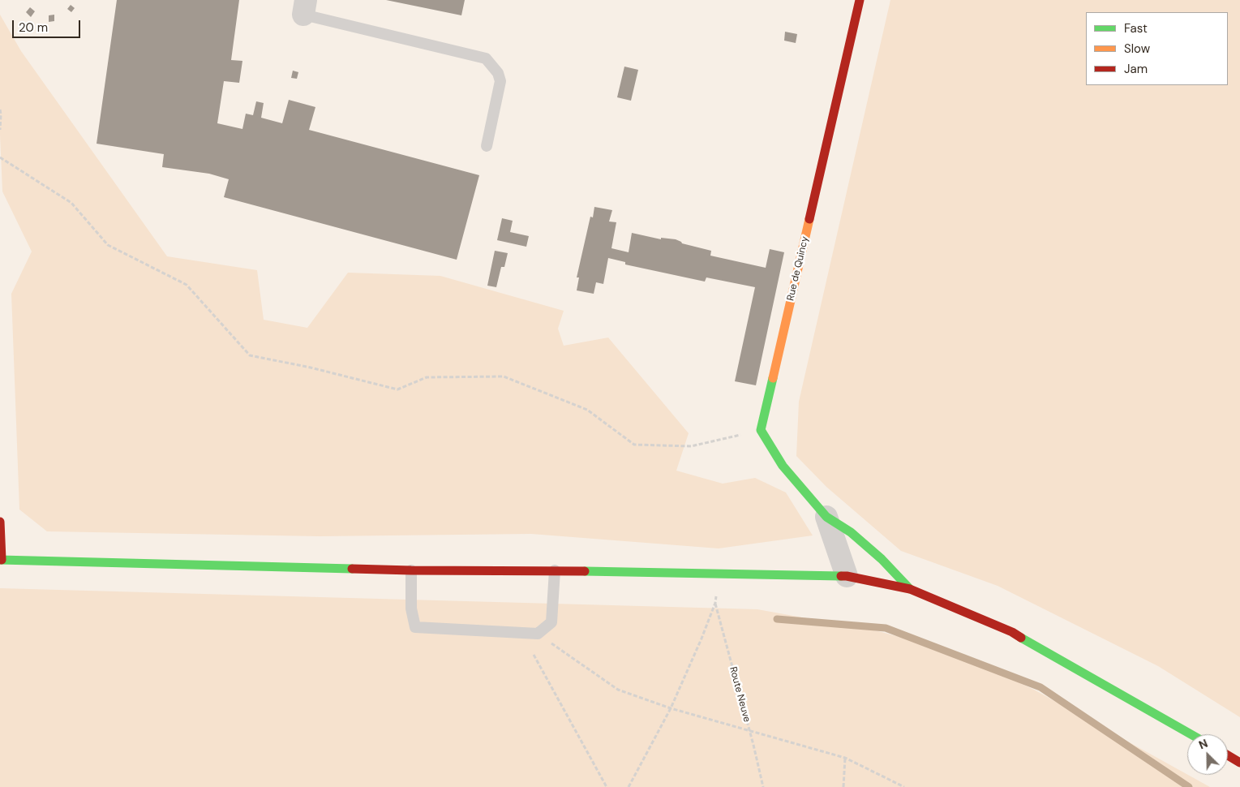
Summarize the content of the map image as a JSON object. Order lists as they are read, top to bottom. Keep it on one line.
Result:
{"streets":{"street":["Rue de Quincy"],"path":["Route Neuve"]},"legend":["Fast","Slow","Jam"],"scale_bar":"20 m","north":"top left"}
